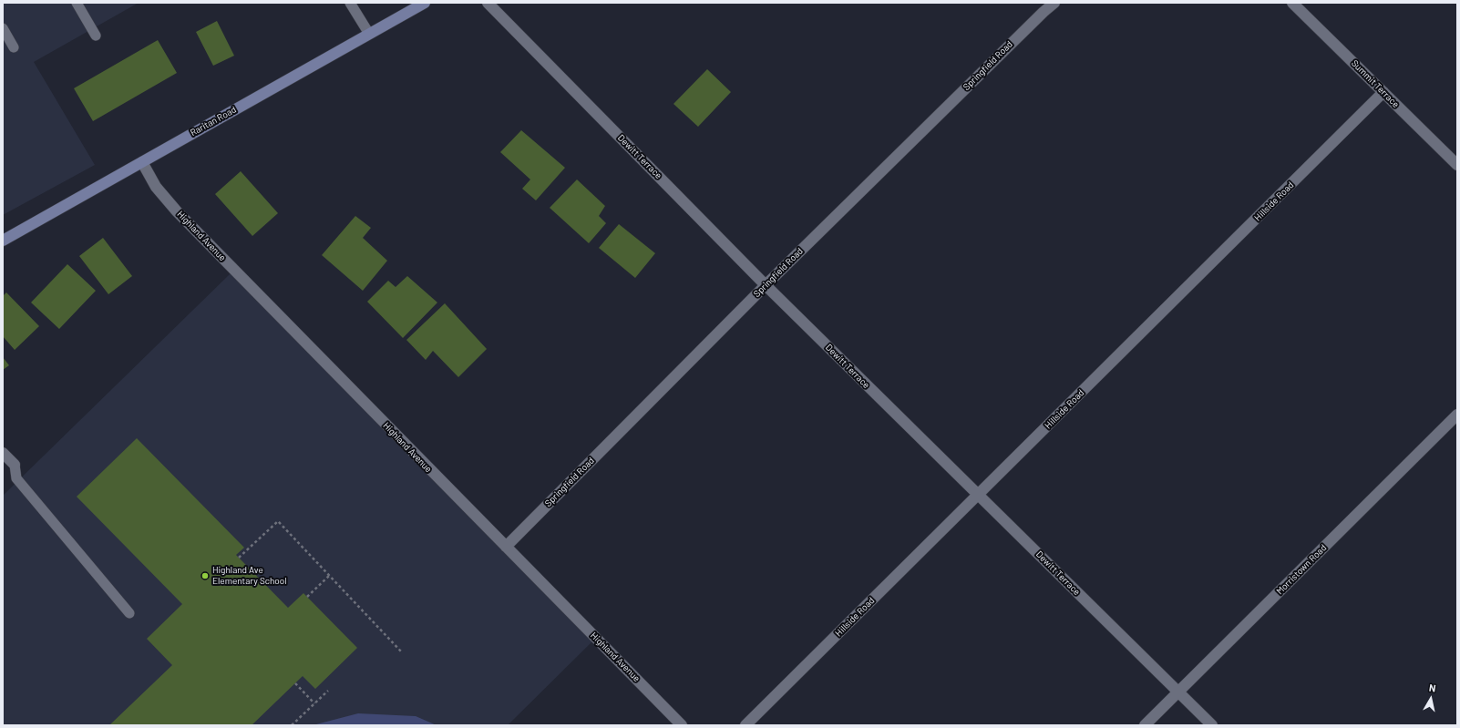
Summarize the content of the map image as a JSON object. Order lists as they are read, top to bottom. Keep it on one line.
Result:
{"streets":{"main road":["Raritan Road"],"street":["Springfield Road","Summit Terrace","Dewitt Terrace","Hillside Road","Highland Avenue","Morristown Road"]},"crossings":[["Springfield Road","Dewitt Terrace"],["Springfield Road","Highland Avenue"],["Summit Terrace","Hillside Road"],["Raritan Road","Highland Avenue"],["Dewitt Terrace","Hillside Road"],["Dewitt Terrace","Morristown Road"]],"places":["Highland Ave Elementary School"],"north":"top"}
